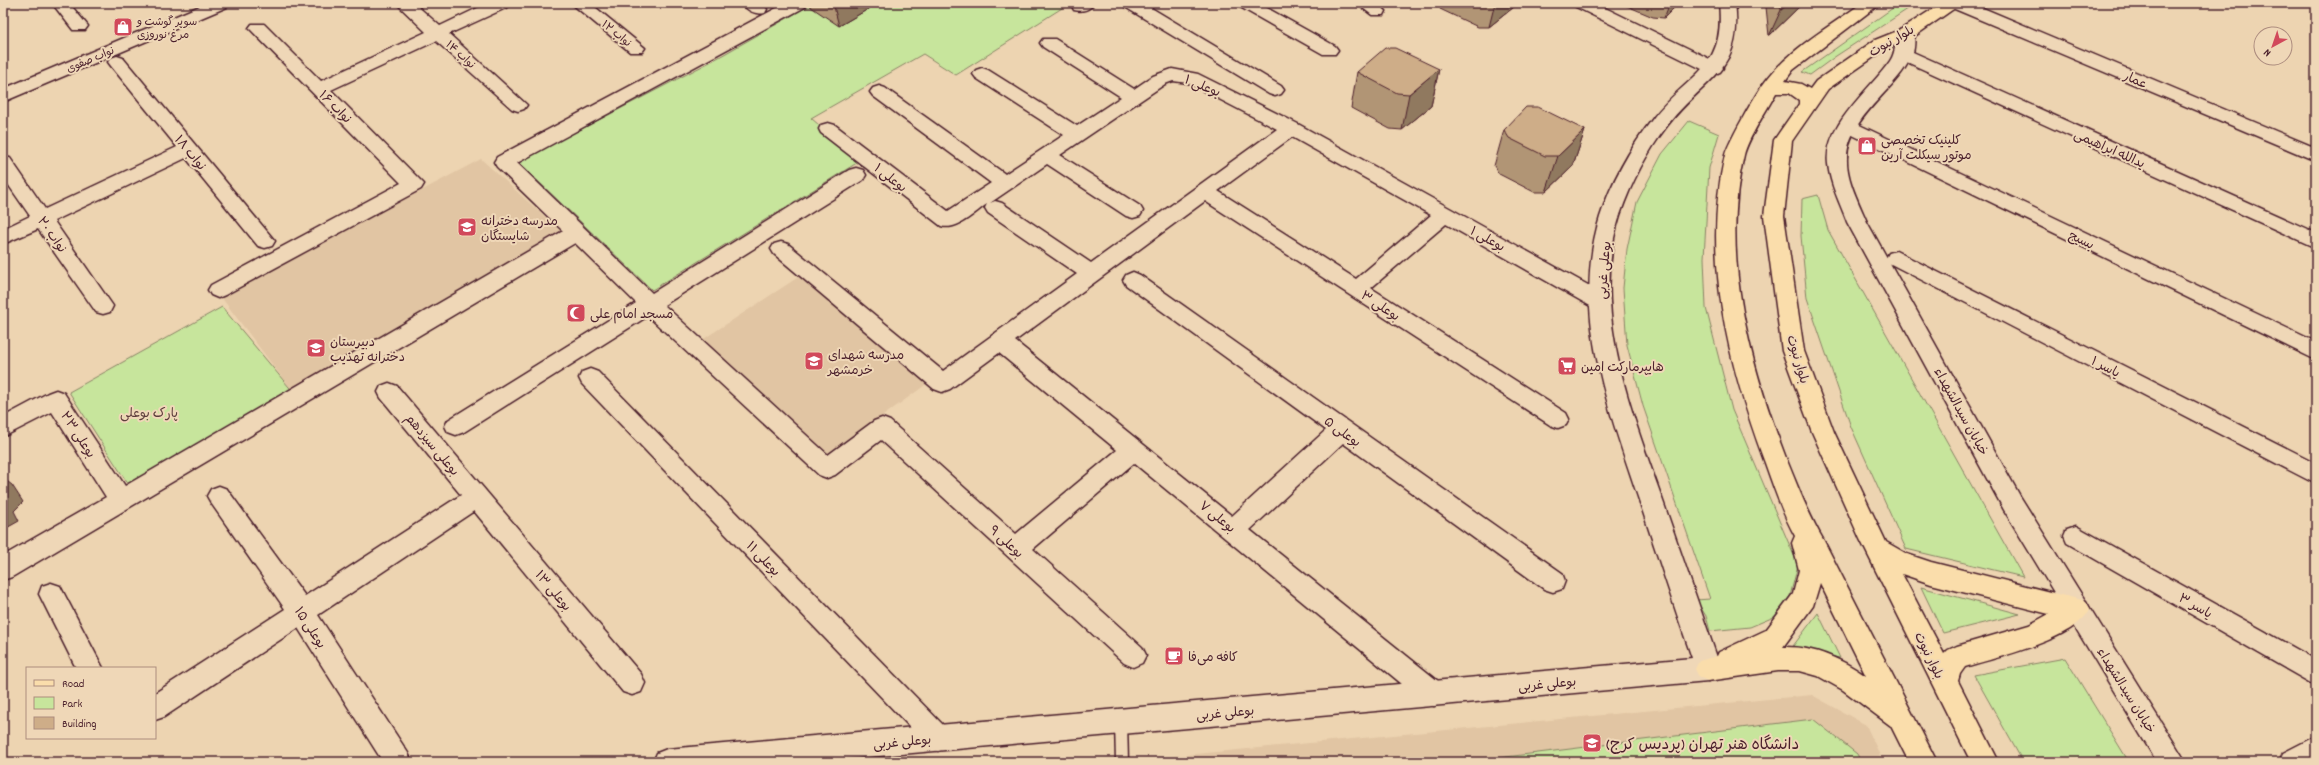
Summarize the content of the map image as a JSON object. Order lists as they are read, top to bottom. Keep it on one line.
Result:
{"streets":{"main road":["بلوار نبوت"],"street":["نواب ۱۲","نواب ۱۴","نواب صفوی","عمار","بوعلی ۱","نواب ۱۶","یدالله ابراهیمی","نواب ۱۸","نواب ۲۰","بسیج","بوعلی غربی","بوعلی ۳","یاسر ۱","خیابان سیدالشهداء","بوعلی ۵","بوعلی ۲۳","بوعلی سیزدهم","بوعلی ۷","بوعلی ۹","بوعلی ۱۱","بوعلی ۱۳","یاسر ۳","بوعلی ۱۵"]},"crossings":[["بلوار نبوت","عمار"],["بلوار نبوت","یدالله ابراهیمی"],["بلوار نبوت","خیابان سیدالشهداء"],["بوعلی ۱","بوعلی غربی"],["یدالله ابراهیمی","خیابان سیدالشهداء"],["بسیج","خیابان سیدالشهداء"],["بوعلی غربی","بوعلی ۷"],["بوعلی غربی","بوعلی ۱۱"],["بوعلی سیزدهم","بوعلی ۱۳"]],"parks":["پارک بوعلی"],"places":{"shop":["سوپر گوشت و مرغ نوروزی","کلینیک تخصصی موتور سیکلت آرین"],"school or university":["مدرسه دخترانه شایستگان","دبیرستان دخترانه تهذیب","مدرسه شهدای خرمشهر","دانشگاه هنر تهران (پردیس کرج)"],"mosque":["مسجد امام علی"],"supermarket":["هایپرمارکت امین"],"cafe":["کافه می‌فا"]},"legend":["Road","Park","Building"],"north":"bottom left"}
